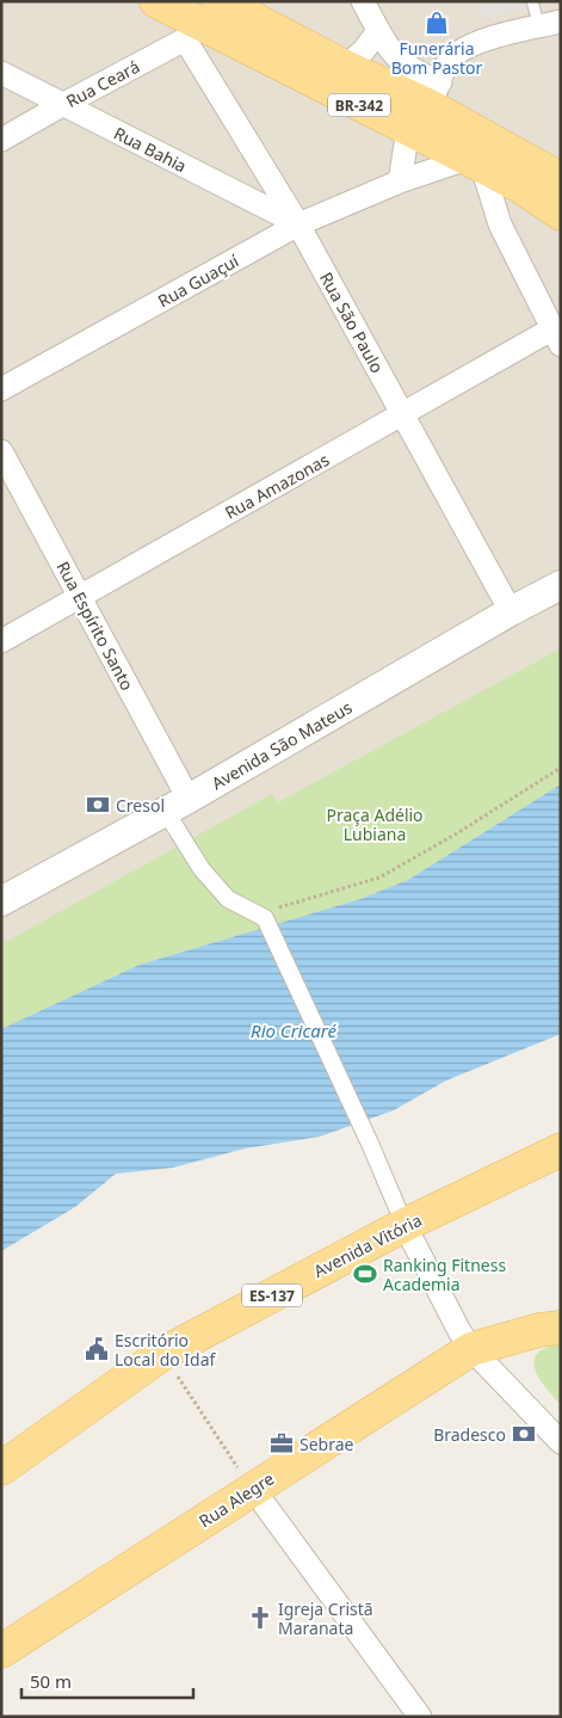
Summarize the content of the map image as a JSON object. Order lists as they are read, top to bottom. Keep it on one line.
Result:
{"streets":{"main road":["BR-342","Avenida Vitória","ES-137","Rua Alegre"],"street":["Rua Ceará","Rua Bahia","Rua Guaçuí","Rua São Paulo","Rua Amazonas","Rua Espírito Santo","Avenida São Mateus"]},"crossings":[["Rua Ceará","BR-342"],["Rua Ceará","Rua Bahia"],["Rua Ceará","Rua São Paulo"],["BR-342","Rua Guaçuí"],["BR-342","Rua São Paulo"],["Rua Bahia","Rua Guaçuí"],["Rua Bahia","Rua São Paulo"],["Rua Guaçuí","Rua São Paulo"],["Rua São Paulo","Rua Amazonas"],["Rua São Paulo","Avenida São Mateus"],["Rua Amazonas","Rua Espírito Santo"],["Rua Espírito Santo","Avenida São Mateus"]],"water":["Rio Cricaré"],"parks":["Praça Adélio Lubiana"],"places":{"shop":["Funerária Bom Pastor"],"bank":["Cresol","Bradesco"],"sports":["Ranking Fitness Academia"],"public building":["Escritório Local do Idaf"],"office":["Sebrae"],"church":["Igreja Cristã Maranata"]},"scale_bar":"50 m"}
